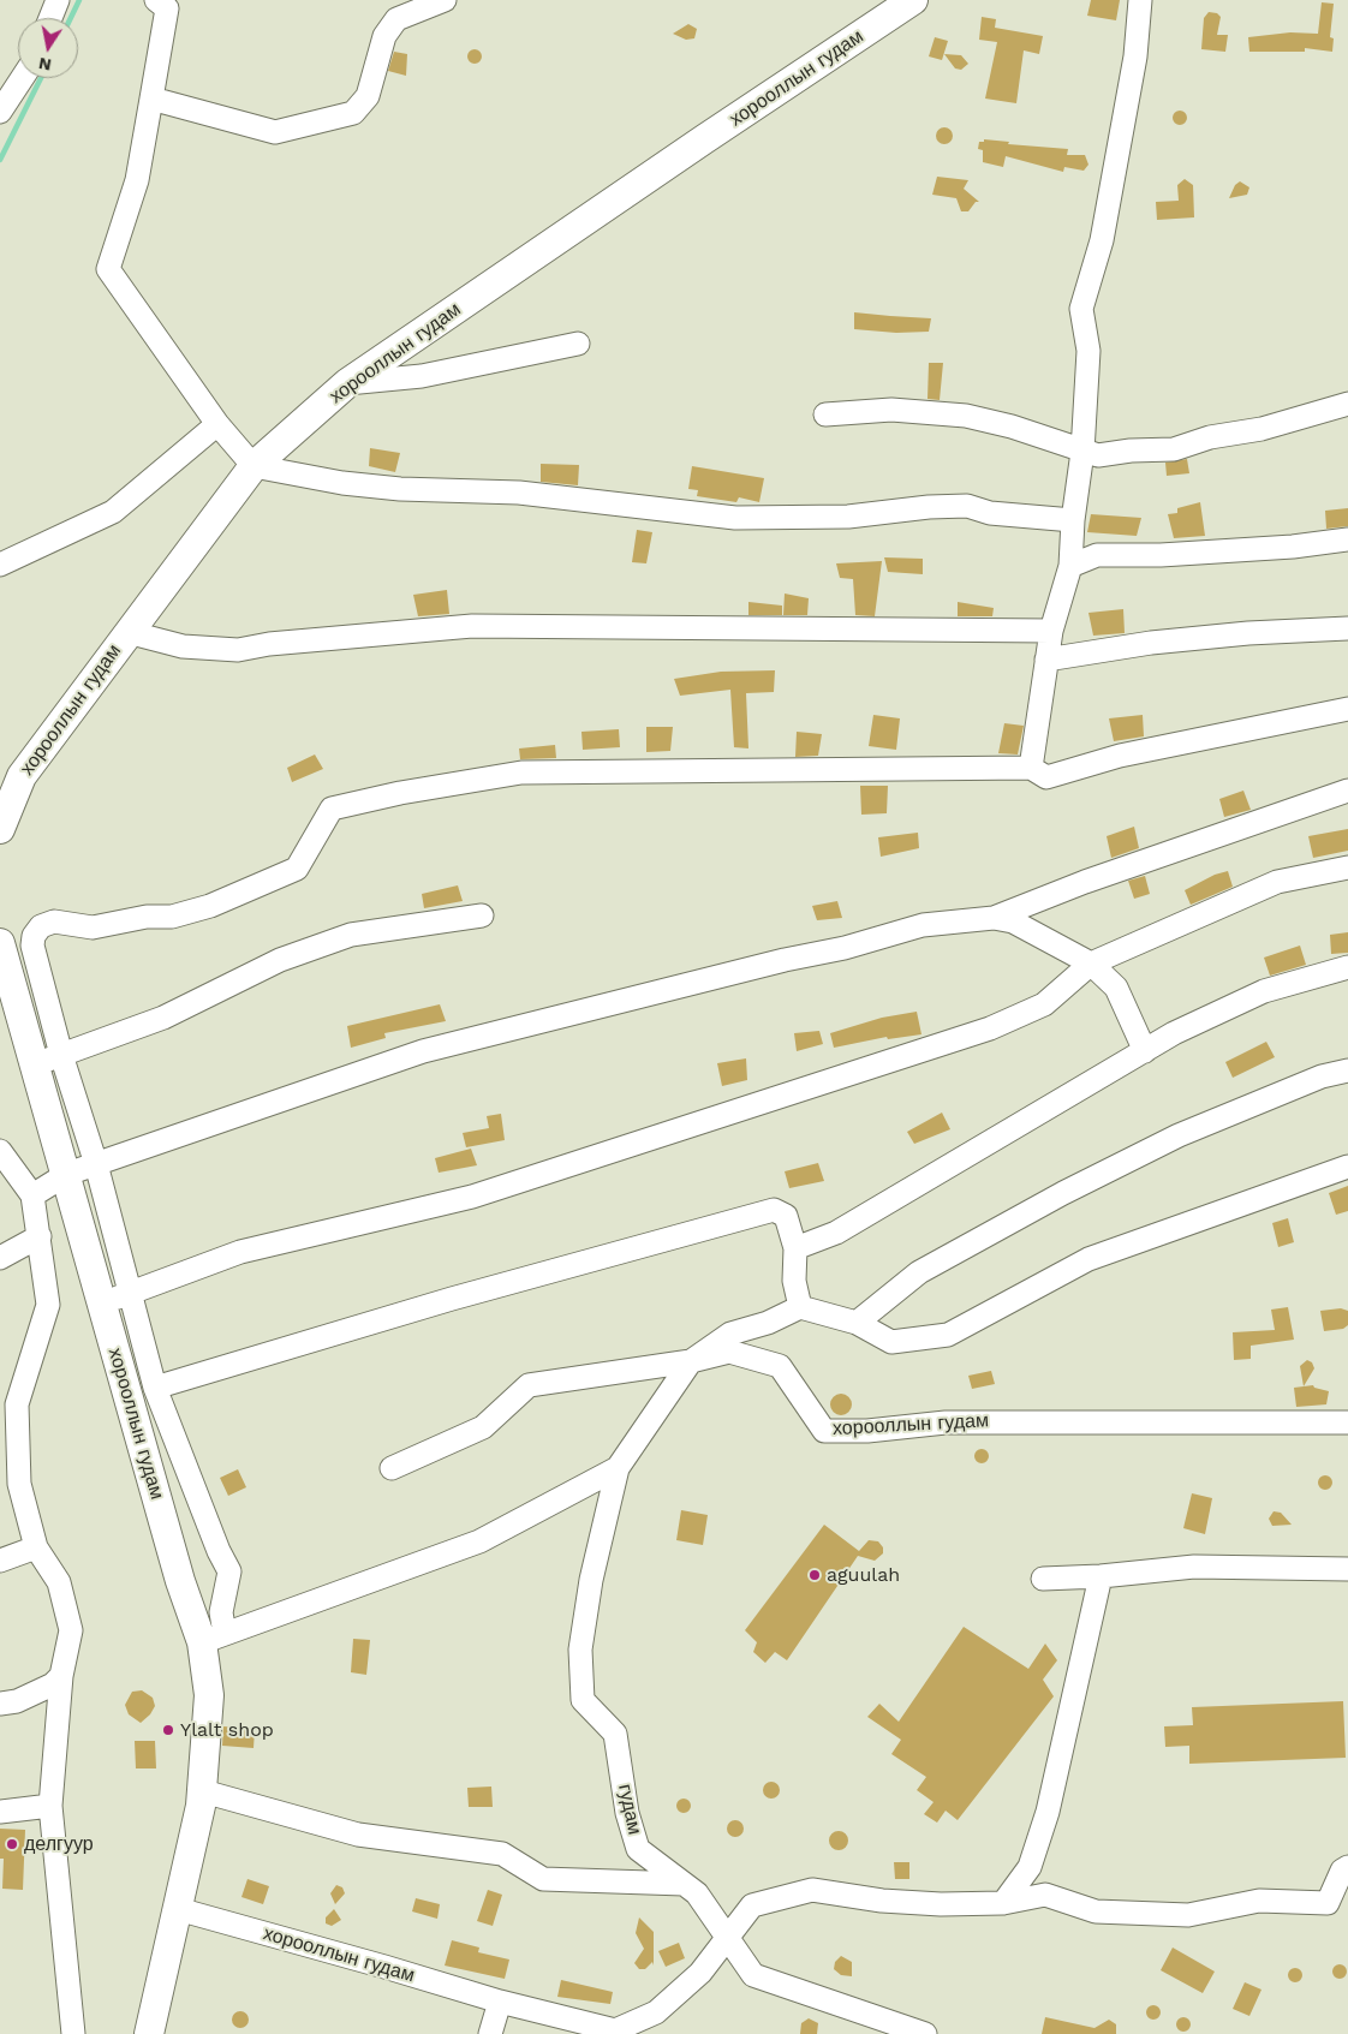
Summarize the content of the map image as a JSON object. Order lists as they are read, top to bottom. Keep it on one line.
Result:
{"streets":{"main road":["хорооллын гудам"],"street":["гудам"]},"crossings":[["хорооллын гудам","гудам"]],"places":["aguulah","Ylalt shop","делгуур"],"north":"bottom"}
